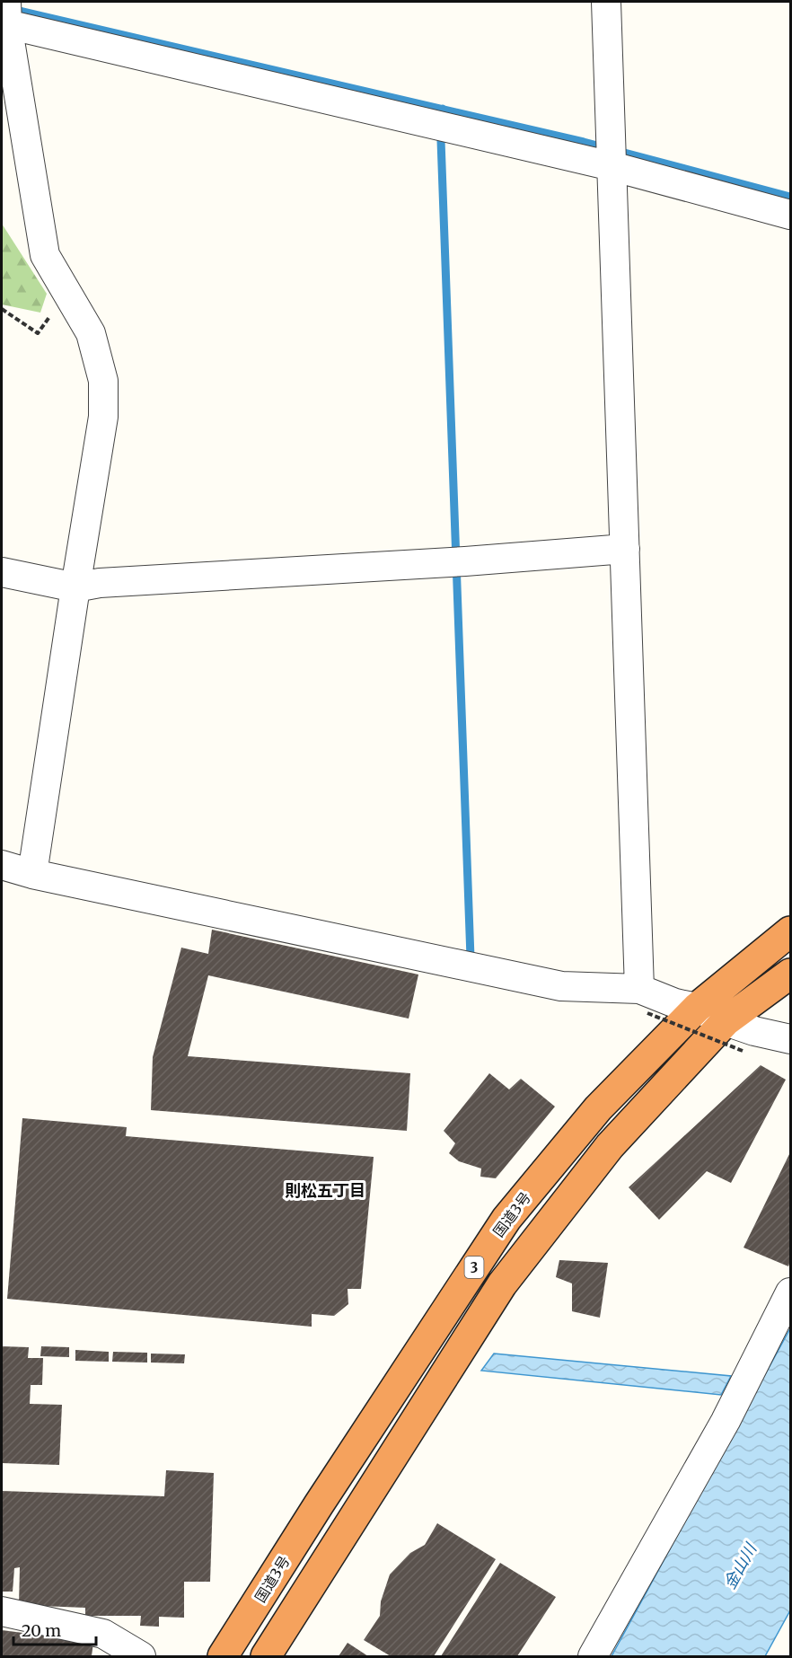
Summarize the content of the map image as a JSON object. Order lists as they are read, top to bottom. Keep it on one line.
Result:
{"streets":{"highway":["国道3号","3"]},"districts":["則松五丁目"],"water":["金山川"],"scale_bar":"20 m"}
